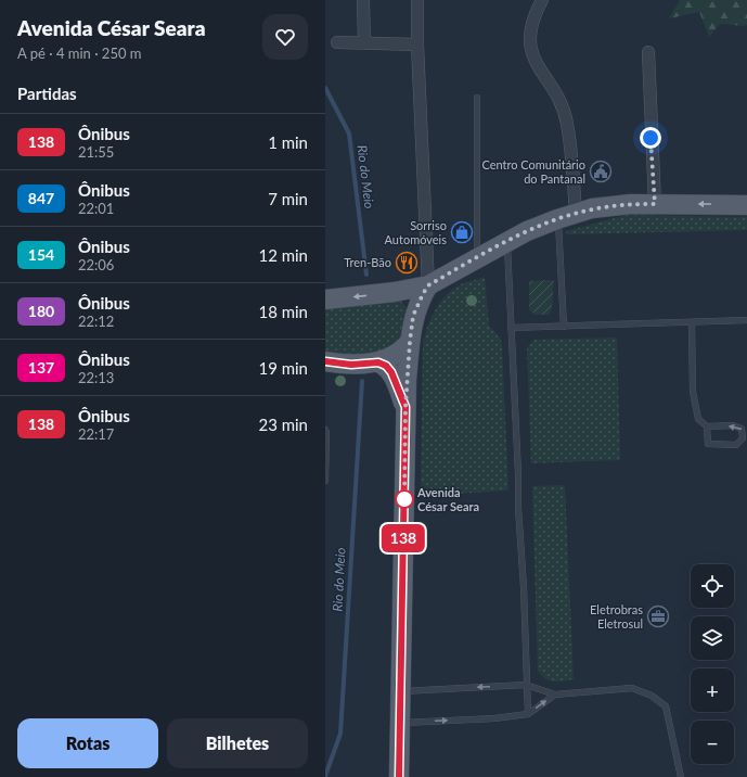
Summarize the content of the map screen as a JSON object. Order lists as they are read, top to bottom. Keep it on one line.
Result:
{"water":["Rio do Meio"],"places":{"public building":["Centro Comunitário do Pantanal"],"shop":["Sorriso Automóveis"],"restaurant":["Tren-Bão"],"other":["Avenida César Seara"],"office":["Eletrobras Eletrosul"]},"lines":["bus line 138"],"page":{"heading":[["Avenida César Seara","A pé · 4 min · 250 m"],"Partidas"],"on_map":"138","list":[{"mark":"138","name":"Ônibus","note":"21:55","value":"1 min"},{"mark":"847","name":"Ônibus","note":"22:01","value":"7 min"},{"mark":"154","name":"Ônibus","note":"22:06","value":"12 min"},{"mark":"180","name":"Ônibus","note":"22:12","value":"18 min"},{"mark":"137","name":"Ônibus","note":"22:13","value":"19 min"},{"mark":"138","name":"Ônibus","note":"22:17","value":"23 min"}],"map_buttons":["+","−"],"buttons":["Rotas","Bilhetes"]}}
